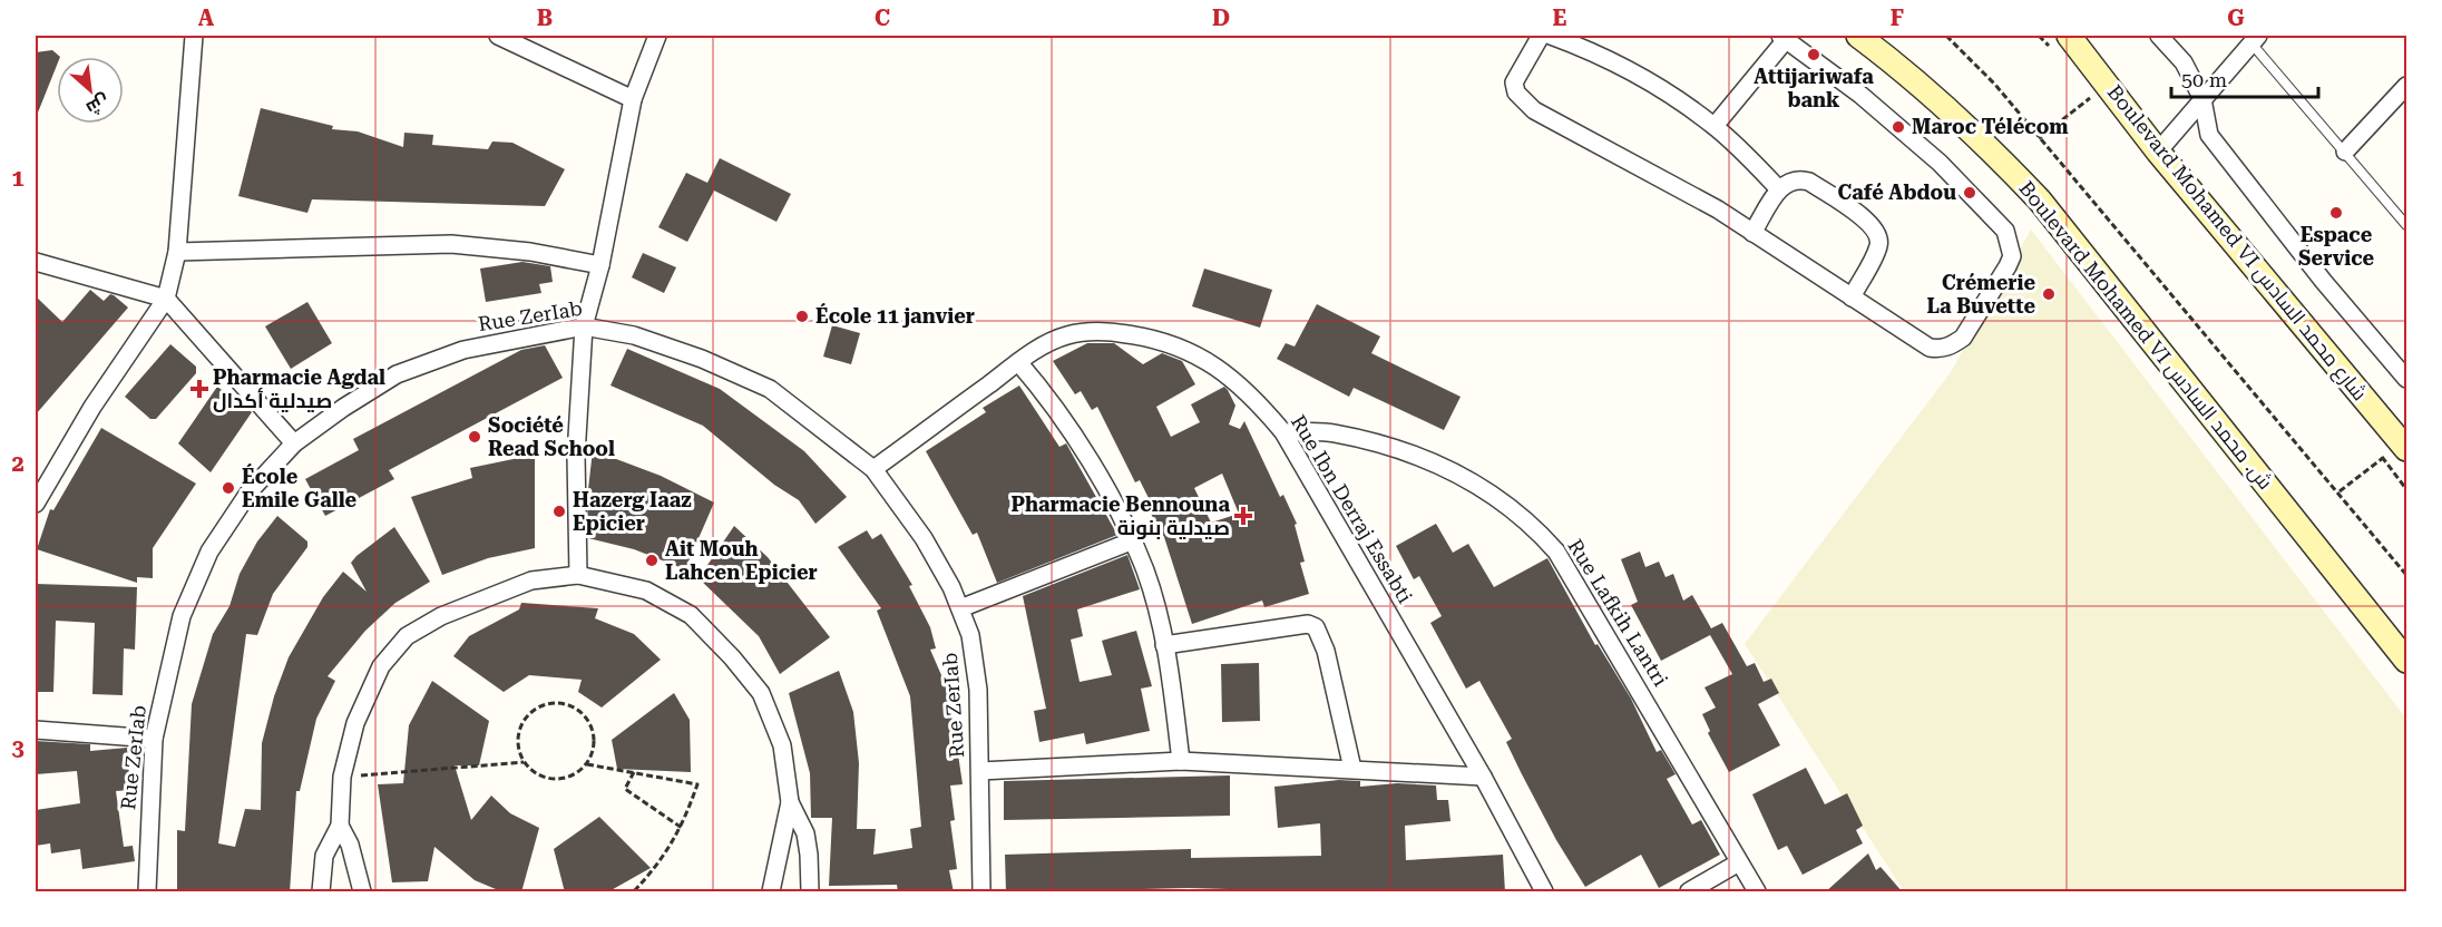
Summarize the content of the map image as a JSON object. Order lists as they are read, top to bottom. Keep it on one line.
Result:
{"streets":{"main road":["Boulevard Mohamed VI شارع محمد السادس","Boulevard Mohamed VI ش. محمد السادس"],"street":["Rue ZerIab","Rue Ibn Derraj Essabti","Rue Lafkih Lantri"]},"crossings":[["Rue ZerIab","Rue Ibn Derraj Essabti"],["Rue Ibn Derraj Essabti","Rue Lafkih Lantri"]],"places":{"other":["Attijariwafa bank","Maroc Télécom","Café Abdou","Espace Service","Crémerie La Buvette","École 11 janvier","Société Read School","École Emile Galle","Hazerg Iaaz Epicier","Ait Mouh Lahcen Epicier"],"health":["Pharmacie Agdal صيدلية أكدال","Pharmacie Bennouna صيدلية بنونة"]},"scale_bar":"50 m","north":"bottom right","grid":{"columns":["A","B","C","D","E","F","G"],"rows":["1","2","3"]}}
